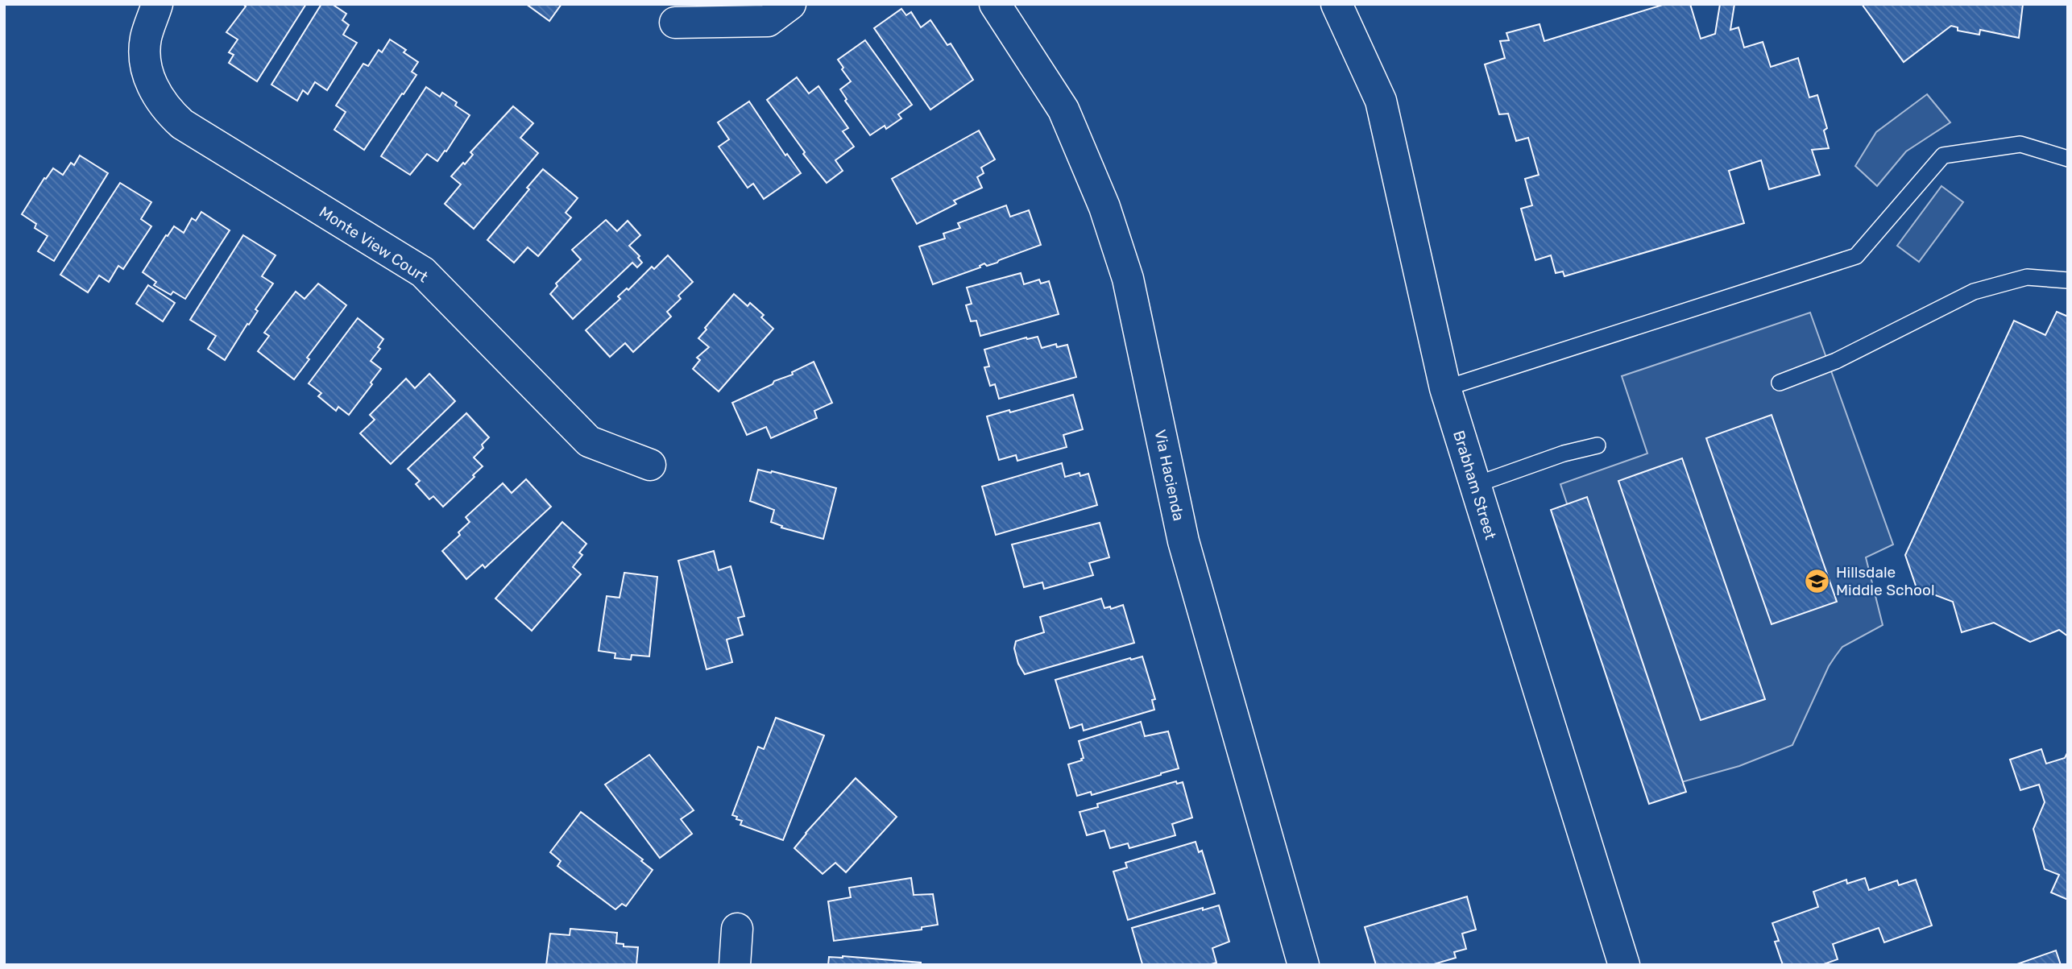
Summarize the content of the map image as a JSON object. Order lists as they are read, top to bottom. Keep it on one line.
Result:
{"streets":{"street":["Monte View Court","Via Hacienda","Brabham Street"]},"places":{"school or university":["Hillsdale Middle School"]}}
